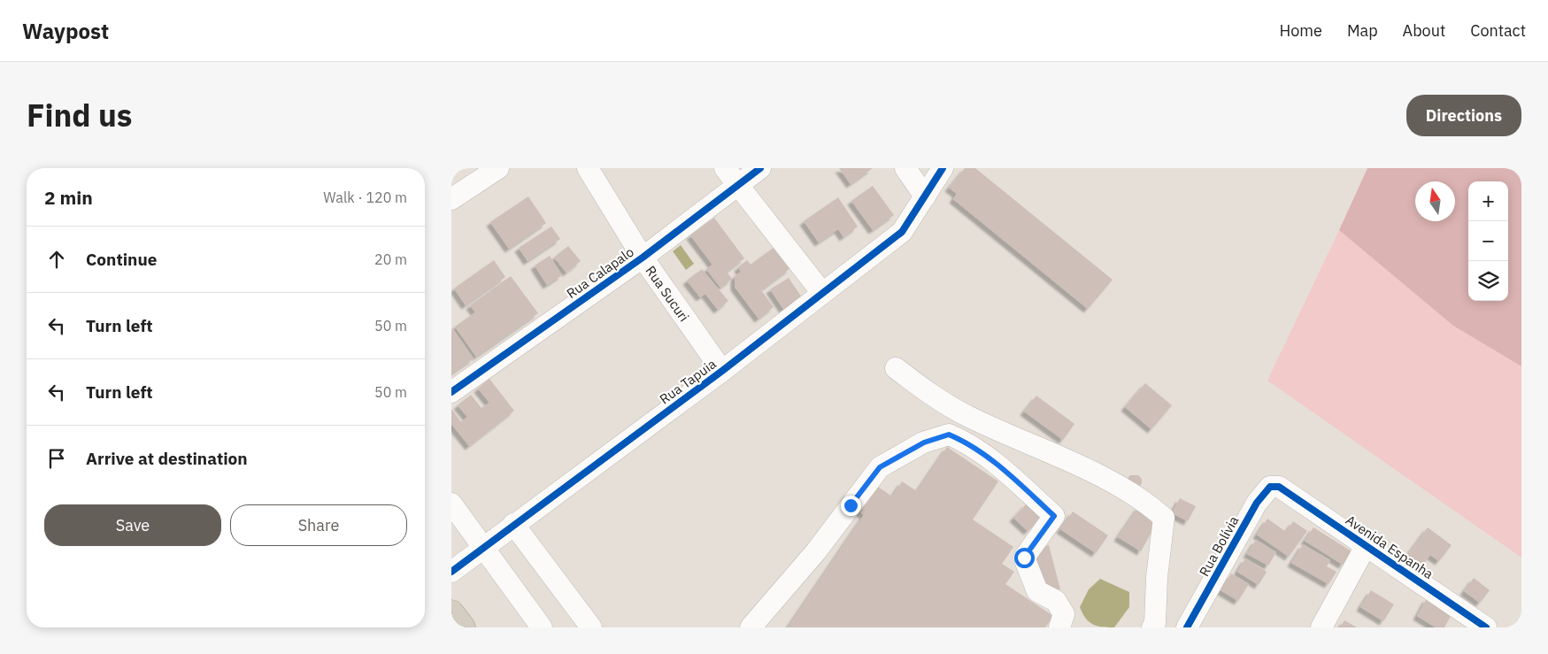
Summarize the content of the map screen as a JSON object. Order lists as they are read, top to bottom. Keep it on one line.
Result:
{"streets":{"street":["Rua Calapalo","Rua Sucuri","Rua Tapuia","Rua Bolívia","Avenida Espanha"]},"crossings":[["Rua Calapalo","Rua Sucuri"],["Rua Sucuri","Rua Tapuia"],["Rua Bolívia","Avenida Espanha"]],"north":"top","page":{"header":"Waypost","nav":["Home","Map","About","Contact"],"title":"Find us","buttons":["Directions",["Save","Share"]],"heading":["2 min","Walk · 120 m"],"map_buttons":["+","−"],"list":[["Continue","20 m"],["Turn left","50 m"],["Turn left","50 m"],"Arrive at destination"]}}
